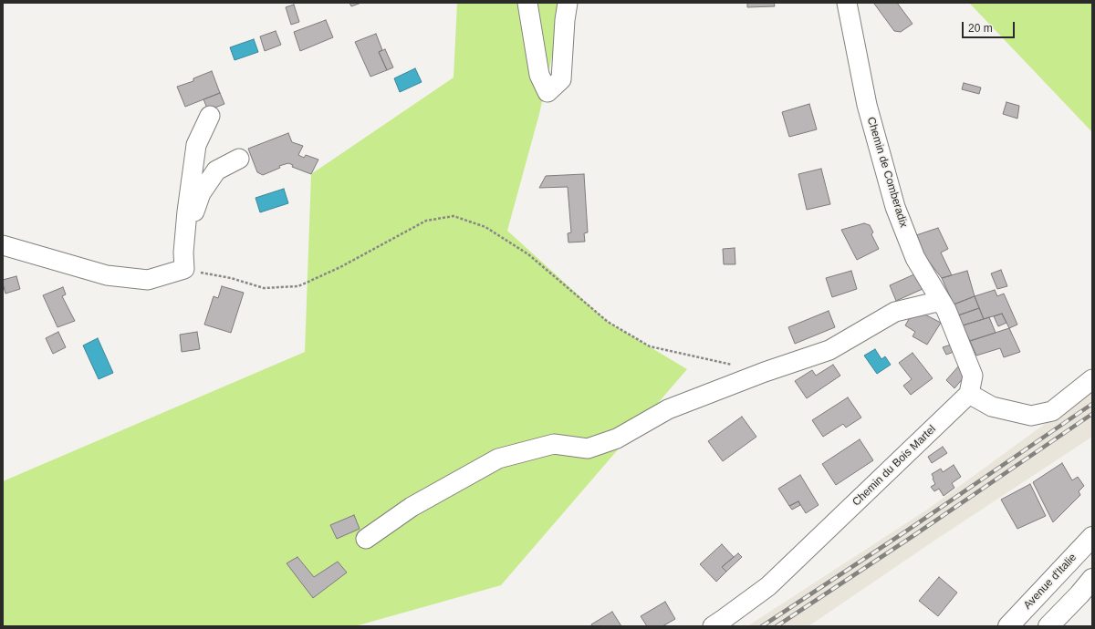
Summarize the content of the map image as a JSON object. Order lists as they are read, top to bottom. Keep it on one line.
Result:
{"streets":{"main road":["Avenue d'Italie"],"street":["Chemin de Comberadix","Chemin du Bois Martel"]},"crossings":[["Chemin de Comberadix","Chemin du Bois Martel"]],"scale_bar":"20 m"}
